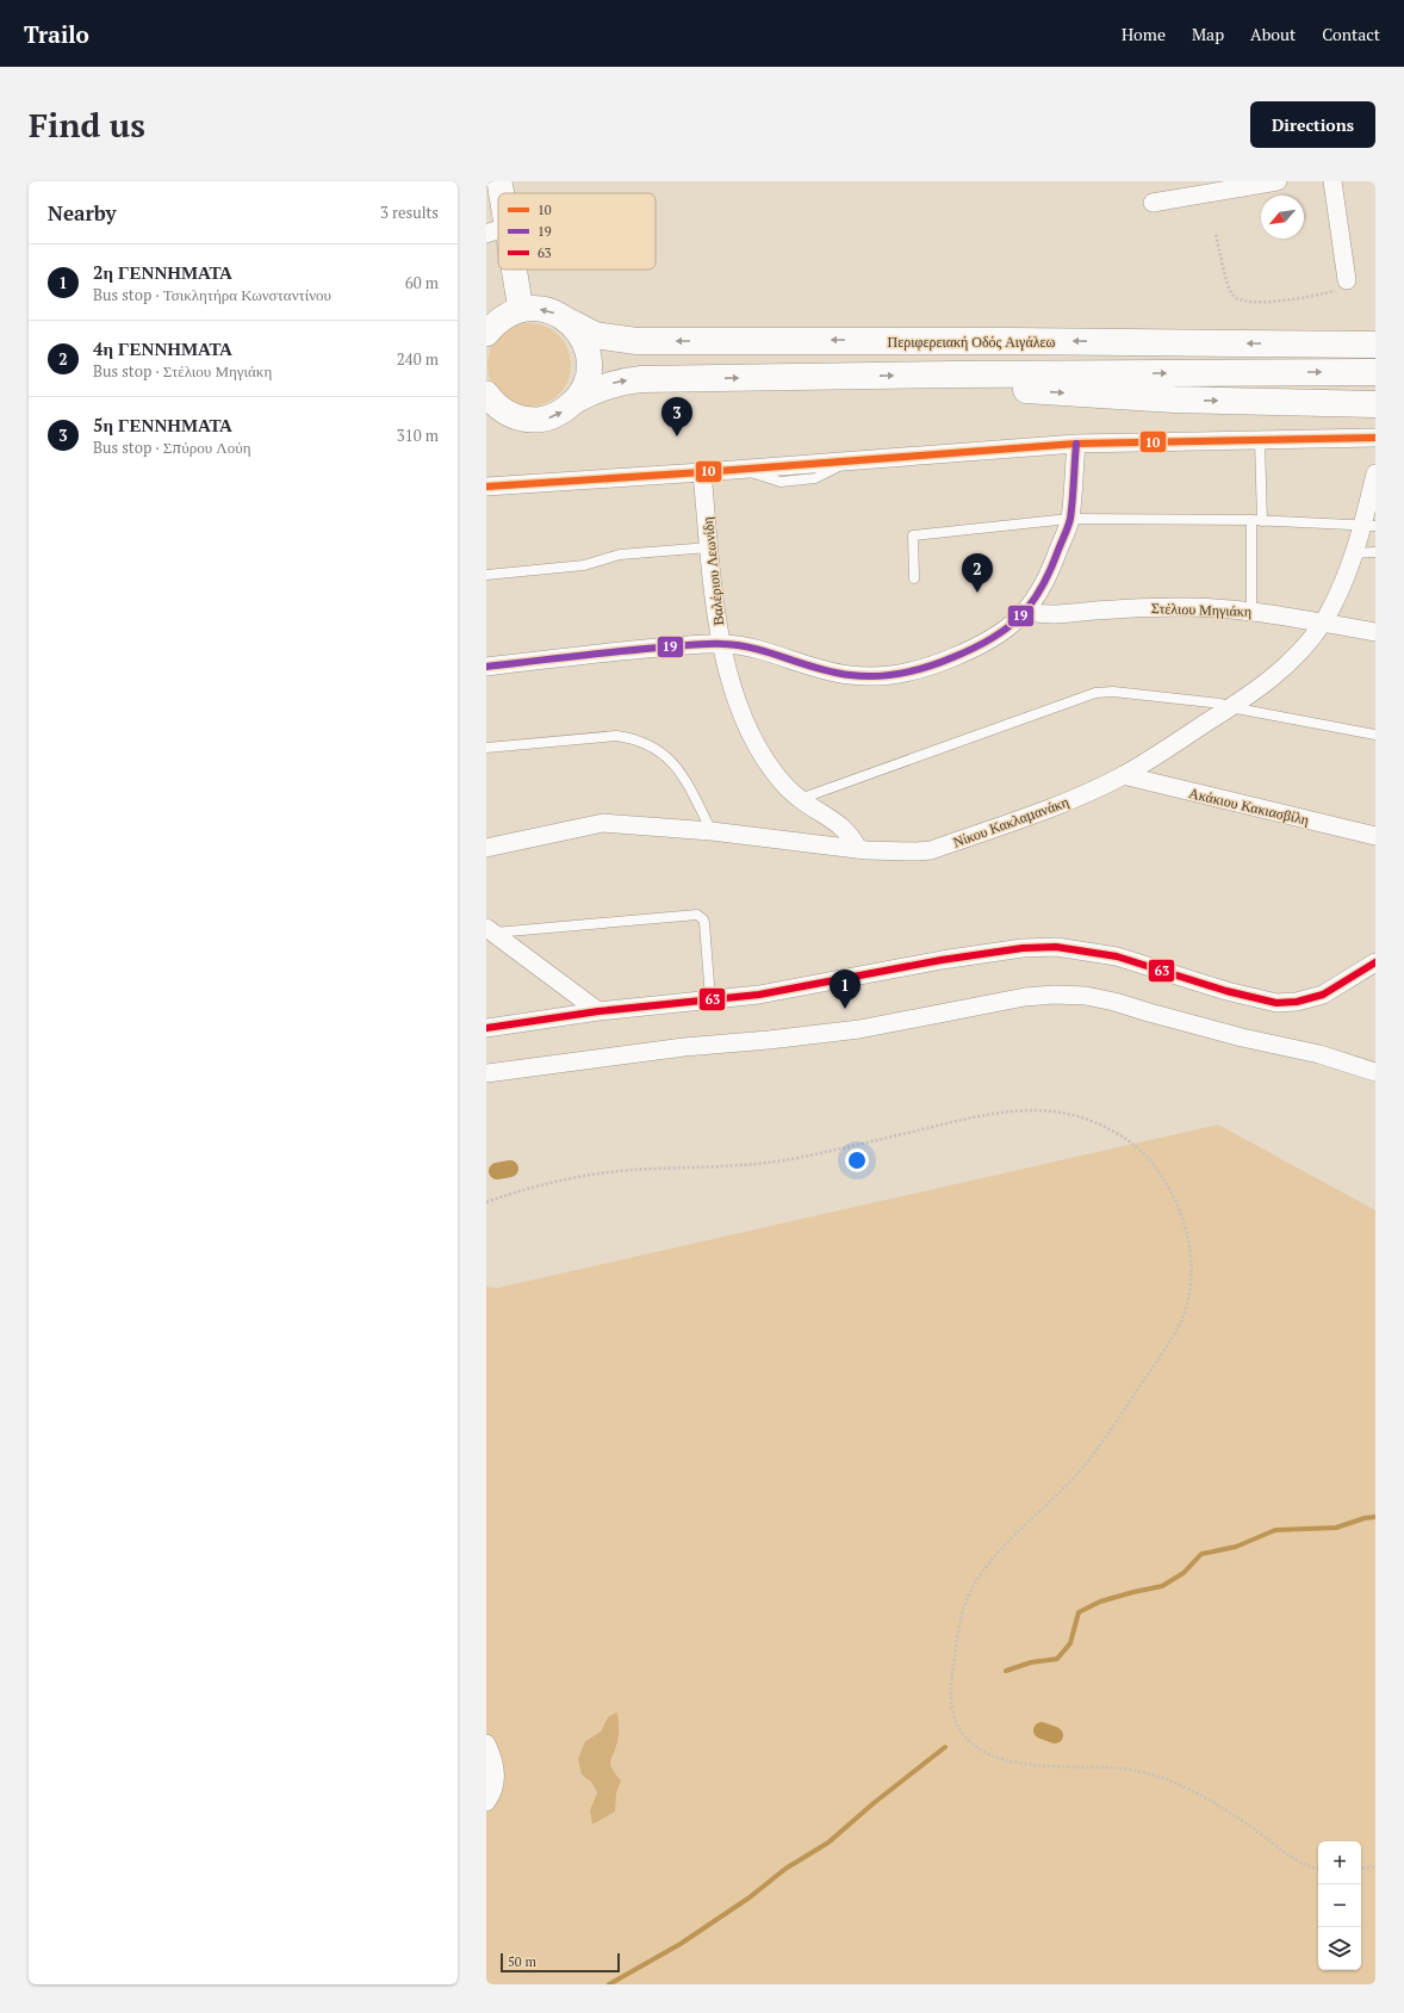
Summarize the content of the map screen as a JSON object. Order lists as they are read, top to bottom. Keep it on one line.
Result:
{"streets":{"highway":["Περιφερειακή Οδός Αιγάλεω"],"street":["Βαλέριου Λεωνίδη","Στέλιου Μηγιάκη","Ακάκιου Κακιασβίλη","Νίκου Κακλαμανάκη"]},"crossings":[["Βαλέριου Λεωνίδη","Νίκου Κακλαμανάκη"],["Στέλιου Μηγιάκη","Νίκου Κακλαμανάκη"],["Ακάκιου Κακιασβίλη","Νίκου Κακλαμανάκη"]],"lines":["transit line 10","transit line 19","transit line 63"],"legend":["10","19","63"],"scale_bar":"50 m","north":"bottom left","page":{"header":"Trailo","nav":["Home","Map","About","Contact"],"buttons":"Directions","title":"Find us","heading":["Nearby","3 results"],"list":[{"mark":"1","name":"2η ΓΕΝΝΗΜΑΤΑ","note":"Bus stop · Τσικλητήρα Κωνσταντίνου","value":"60 m"},{"mark":"2","name":"4η ΓΕΝΝΗΜΑΤΑ","note":"Bus stop · Στέλιου Μηγιάκη","value":"240 m"},{"mark":"3","name":"5η ΓΕΝΝΗΜΑΤΑ","note":"Bus stop · Σπύρου Λούη","value":"310 m"}],"pins":["3","2","1"],"map_buttons":["+","−"],"scale":"50 m"}}
